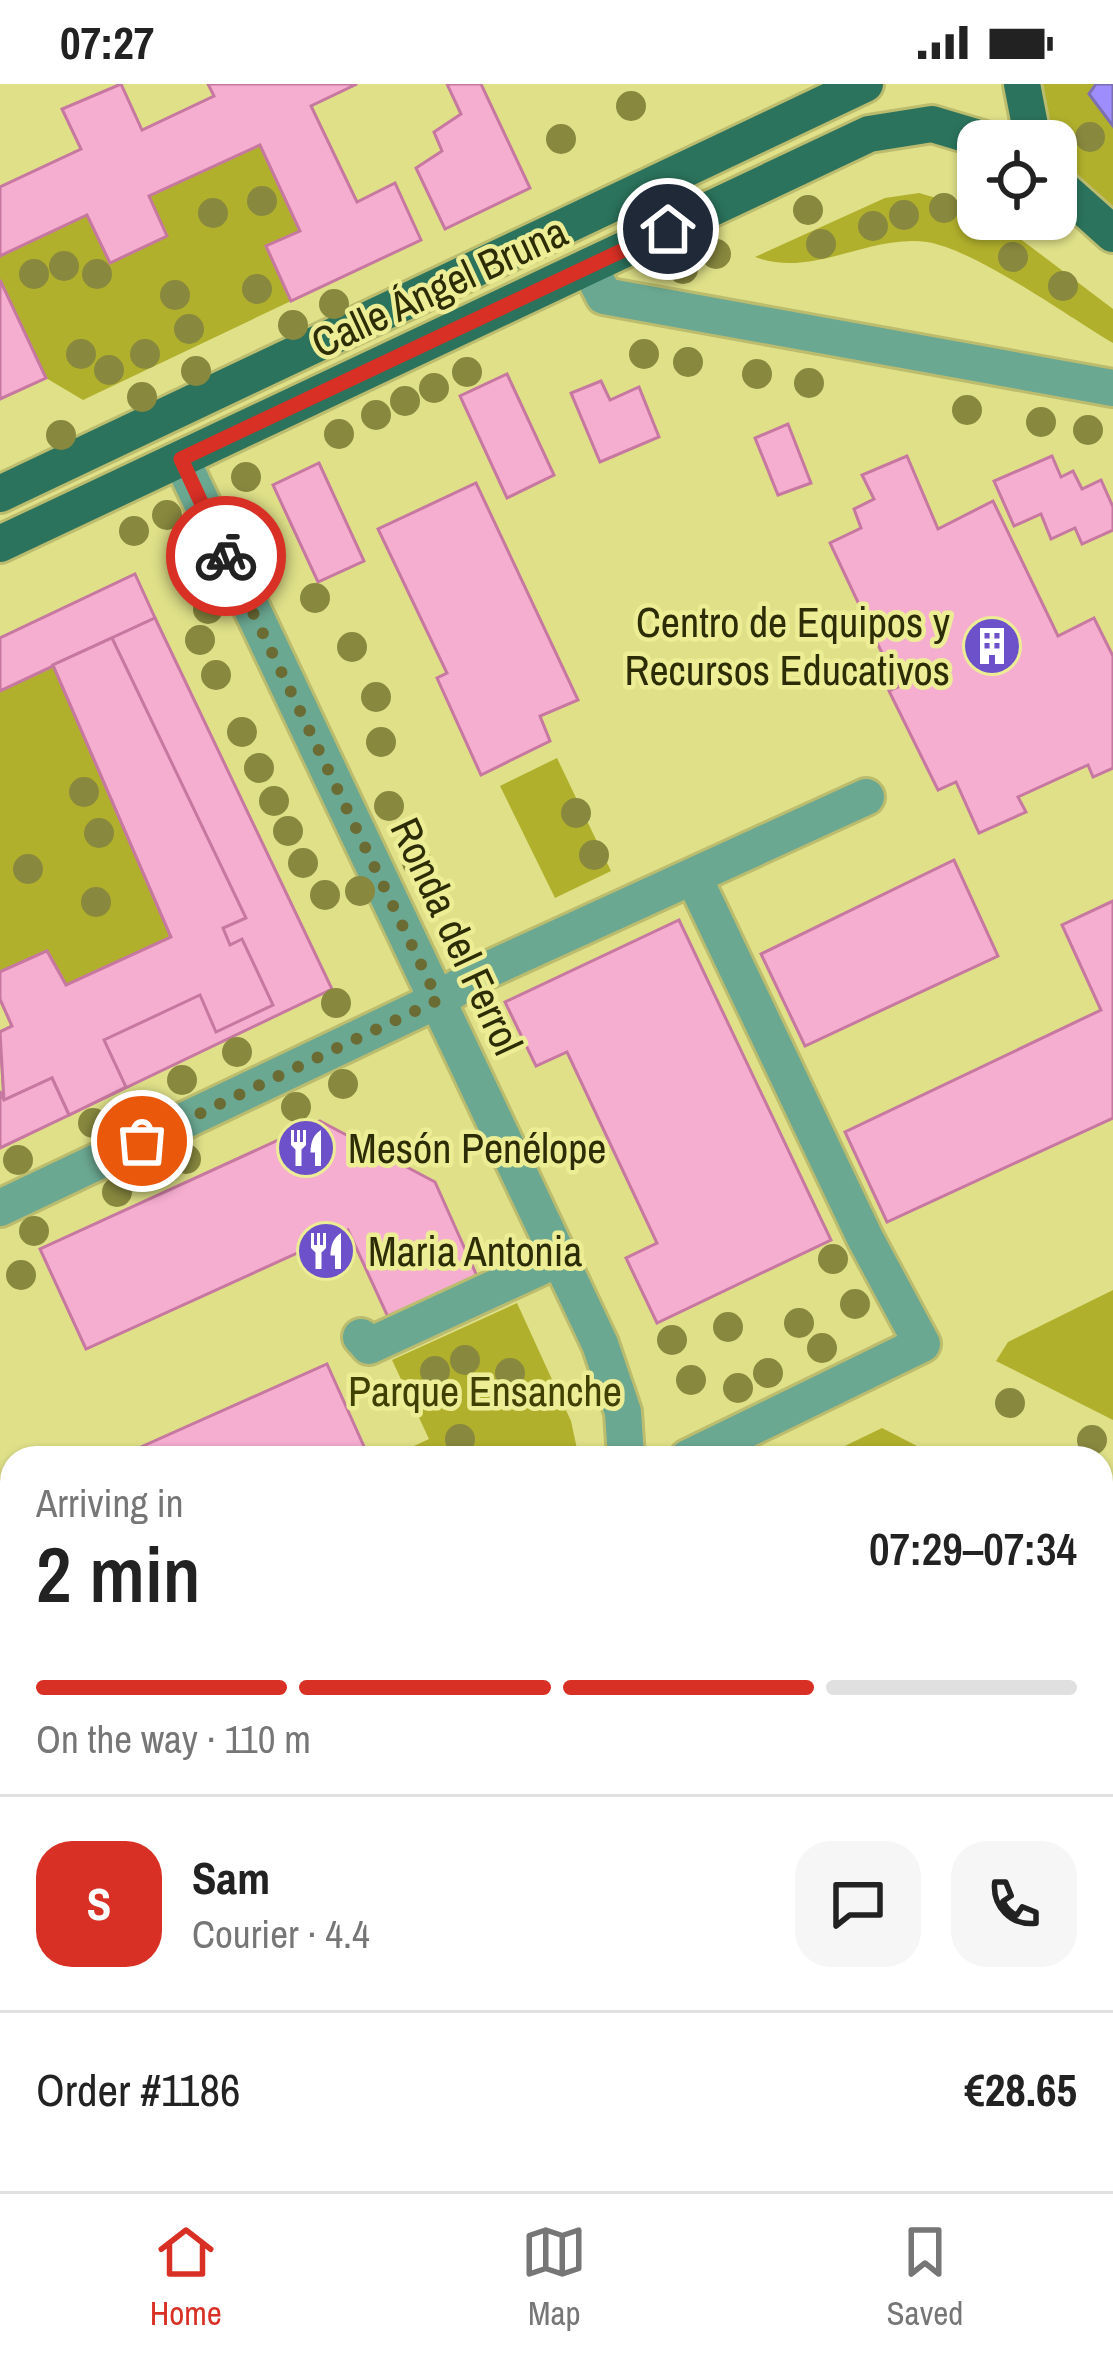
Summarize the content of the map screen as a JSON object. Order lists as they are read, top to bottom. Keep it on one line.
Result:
{"streets":{"main road":["Calle Ángel Bruna"],"street":["Ronda del Ferrol"]},"crossings":[["Calle Ángel Bruna","Ronda del Ferrol"]],"parks":["Parque Ensanche"],"places":{"building":["Centro de Equipos y Recursos Educativos"],"restaurant":["Mesón Penélope","Maria Antonia"]},"page":{"status":"07:27","heading":["2 min","Arriving in","07:29–07:34"],"panel":["Sam","Courier · 4.4","Order #1186","€28.65"],"bar":"On the way · 110 m","round":"S","tabs":["Home","Map","Saved"]}}
